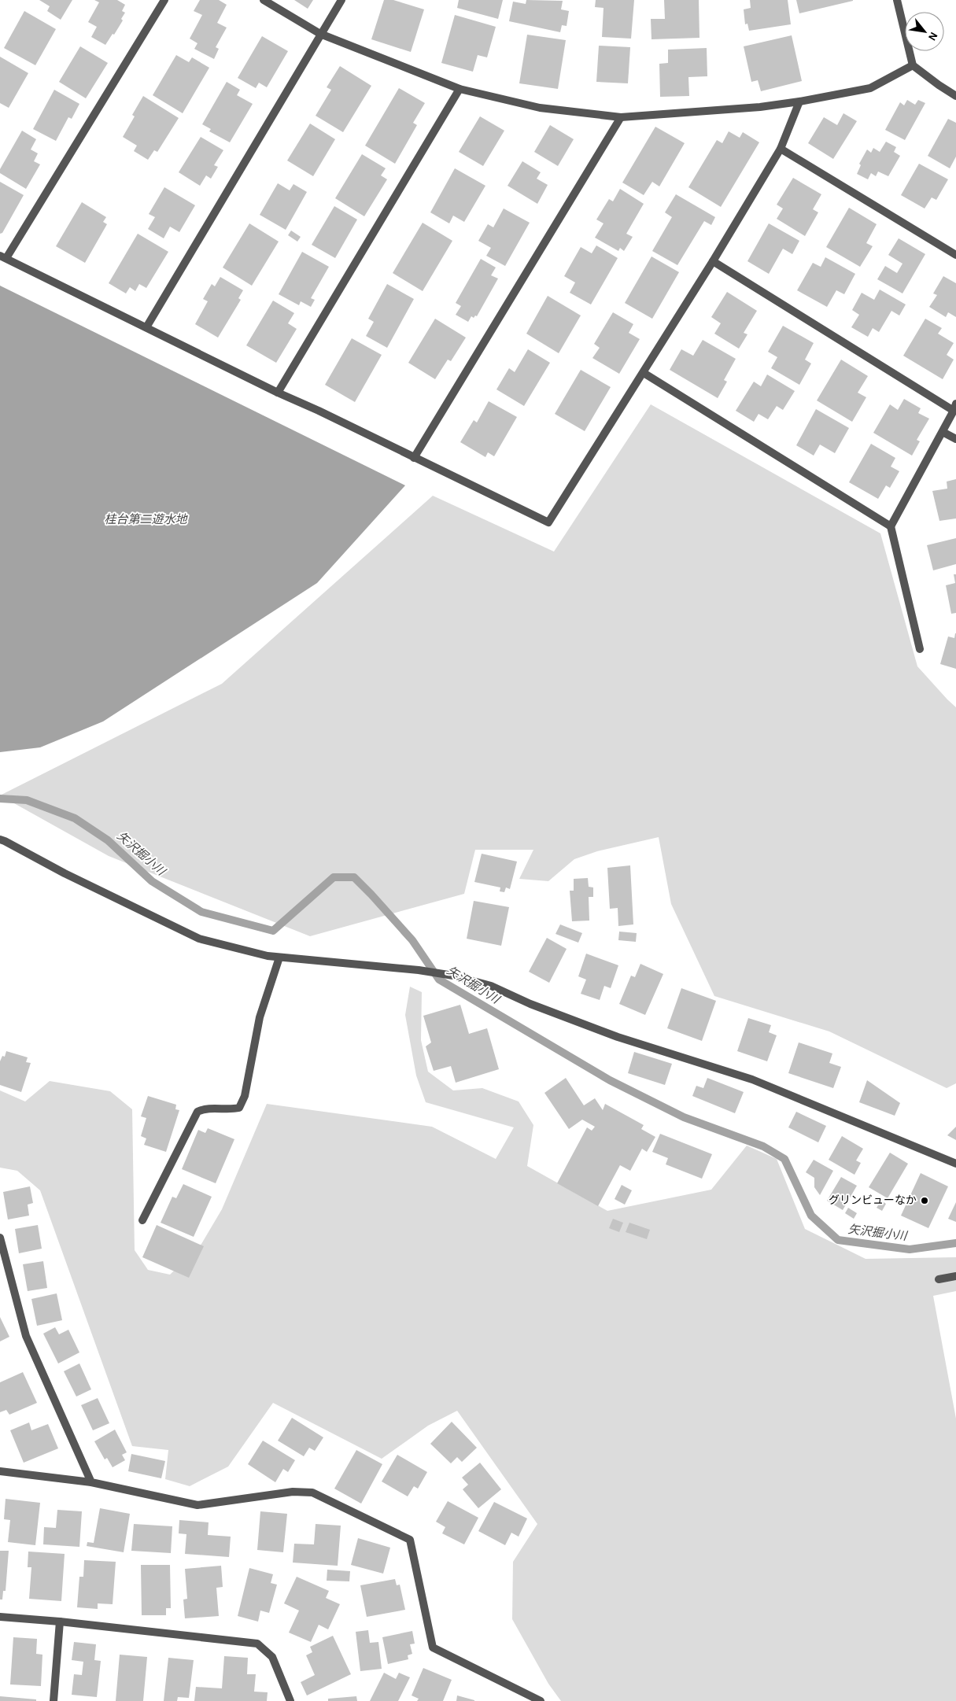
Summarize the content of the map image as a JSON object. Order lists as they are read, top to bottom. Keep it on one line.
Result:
{"water":["桂台第二遊水地","矢沢掘小川"],"places":["グリンビューなか"],"north":"bottom right"}
